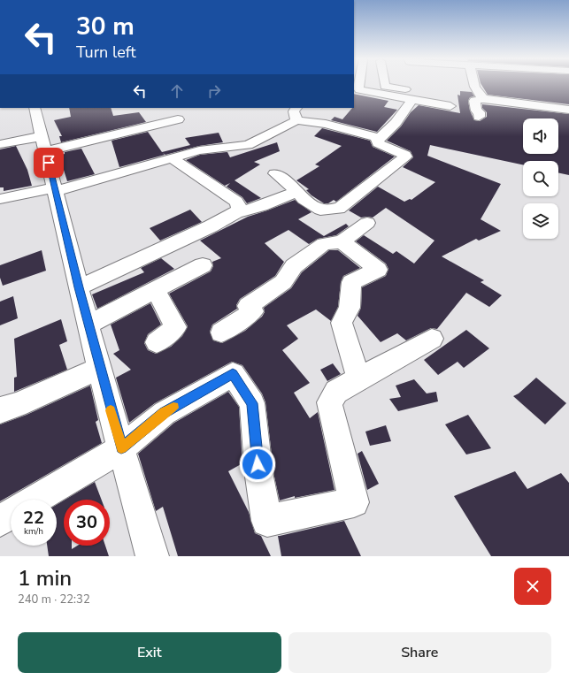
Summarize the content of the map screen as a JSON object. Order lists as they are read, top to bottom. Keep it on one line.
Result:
{"page":{"turn":["30 m","Turn left"],"speed":"22 km/h","limit":"30","heading":["1 min","240 m · 22:32"],"buttons":["Exit","Share"]}}
